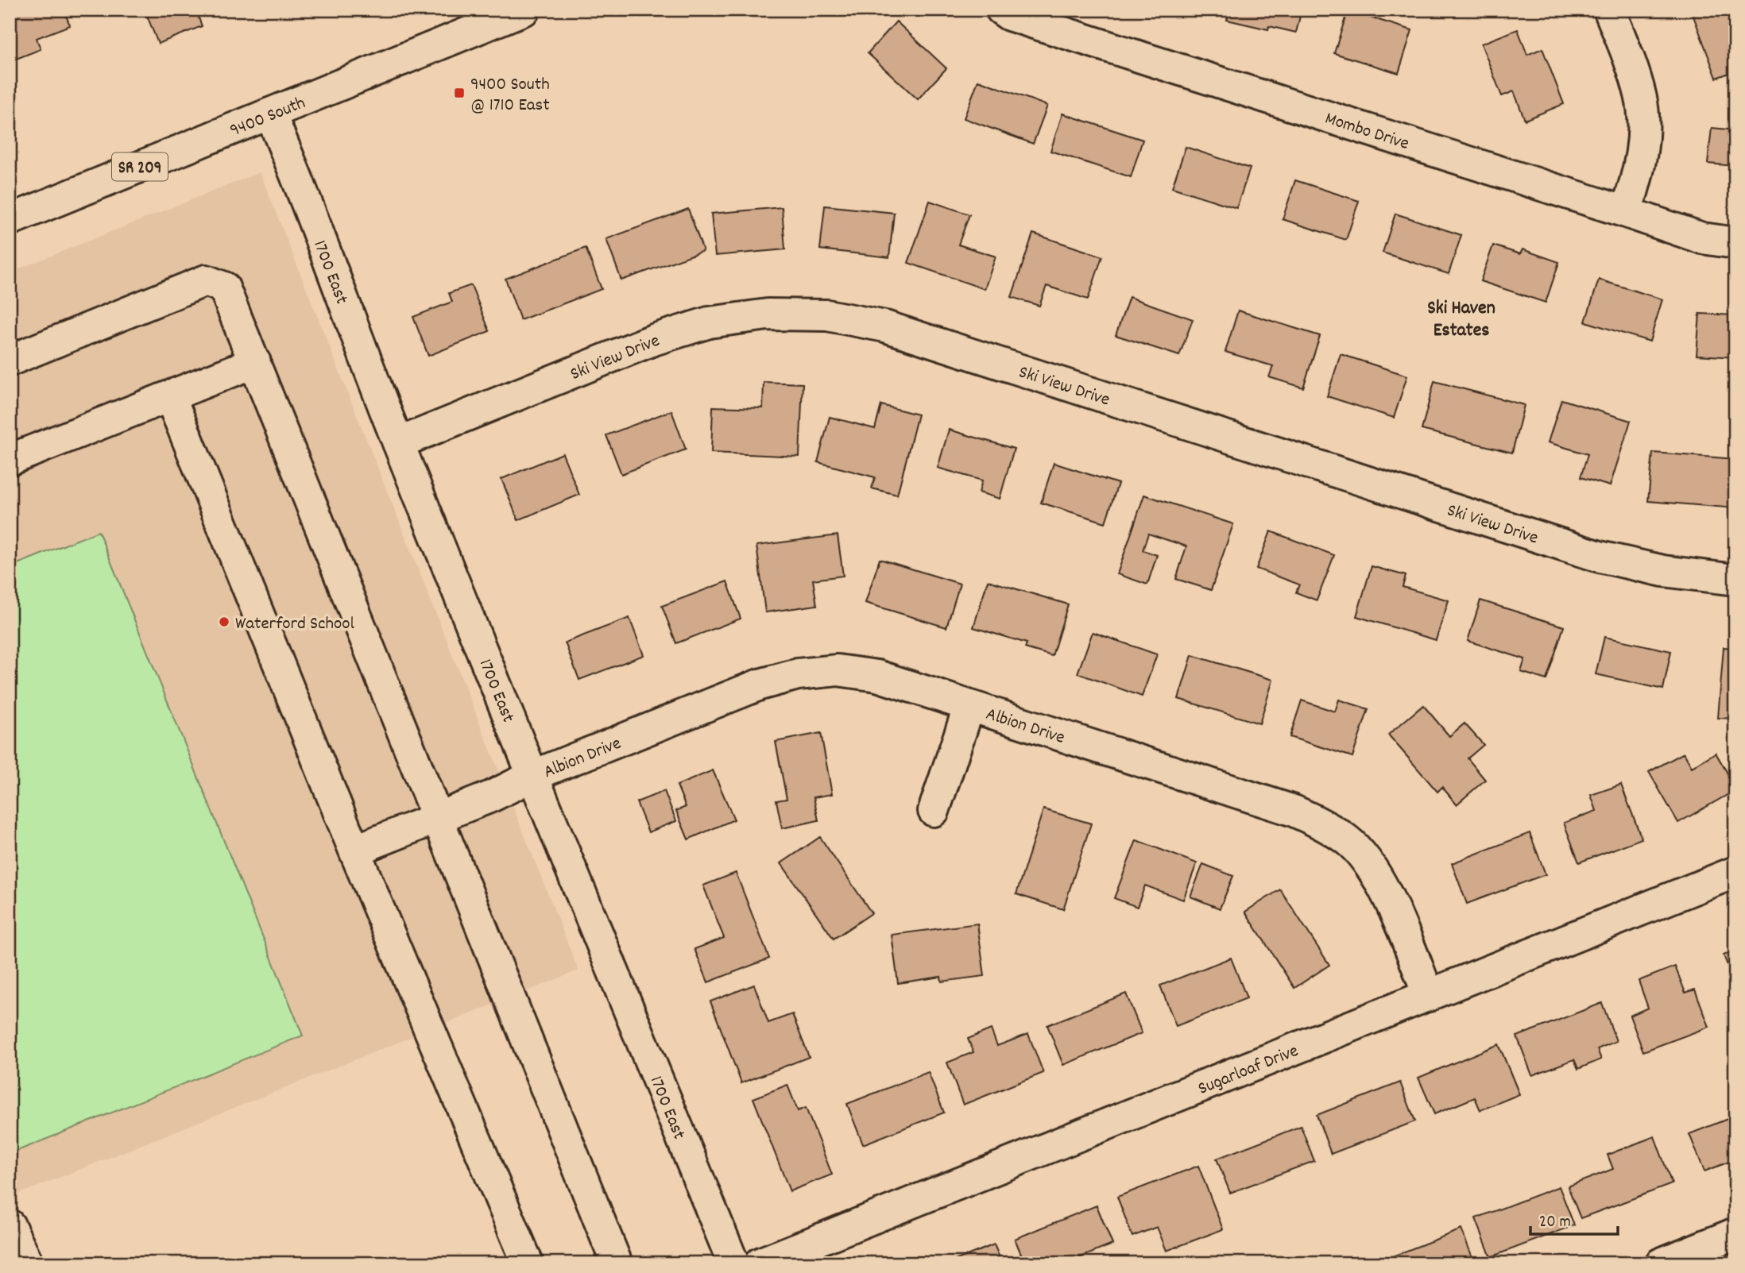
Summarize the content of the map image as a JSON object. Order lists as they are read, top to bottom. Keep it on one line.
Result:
{"streets":{"street":["9400 South","Mombo Drive","SR 209","1700 East","Ski View Drive","Albion Drive","Sugarloaf Drive"]},"crossings":[["9400 South","1700 East"],["1700 East","Ski View Drive"],["1700 East","Albion Drive"],["Albion Drive","Sugarloaf Drive"]],"districts":["Ski Haven Estates"],"places":{"transit":["9400 South @ 1710 East"],"other":["Waterford School"]},"scale_bar":"20 m"}
